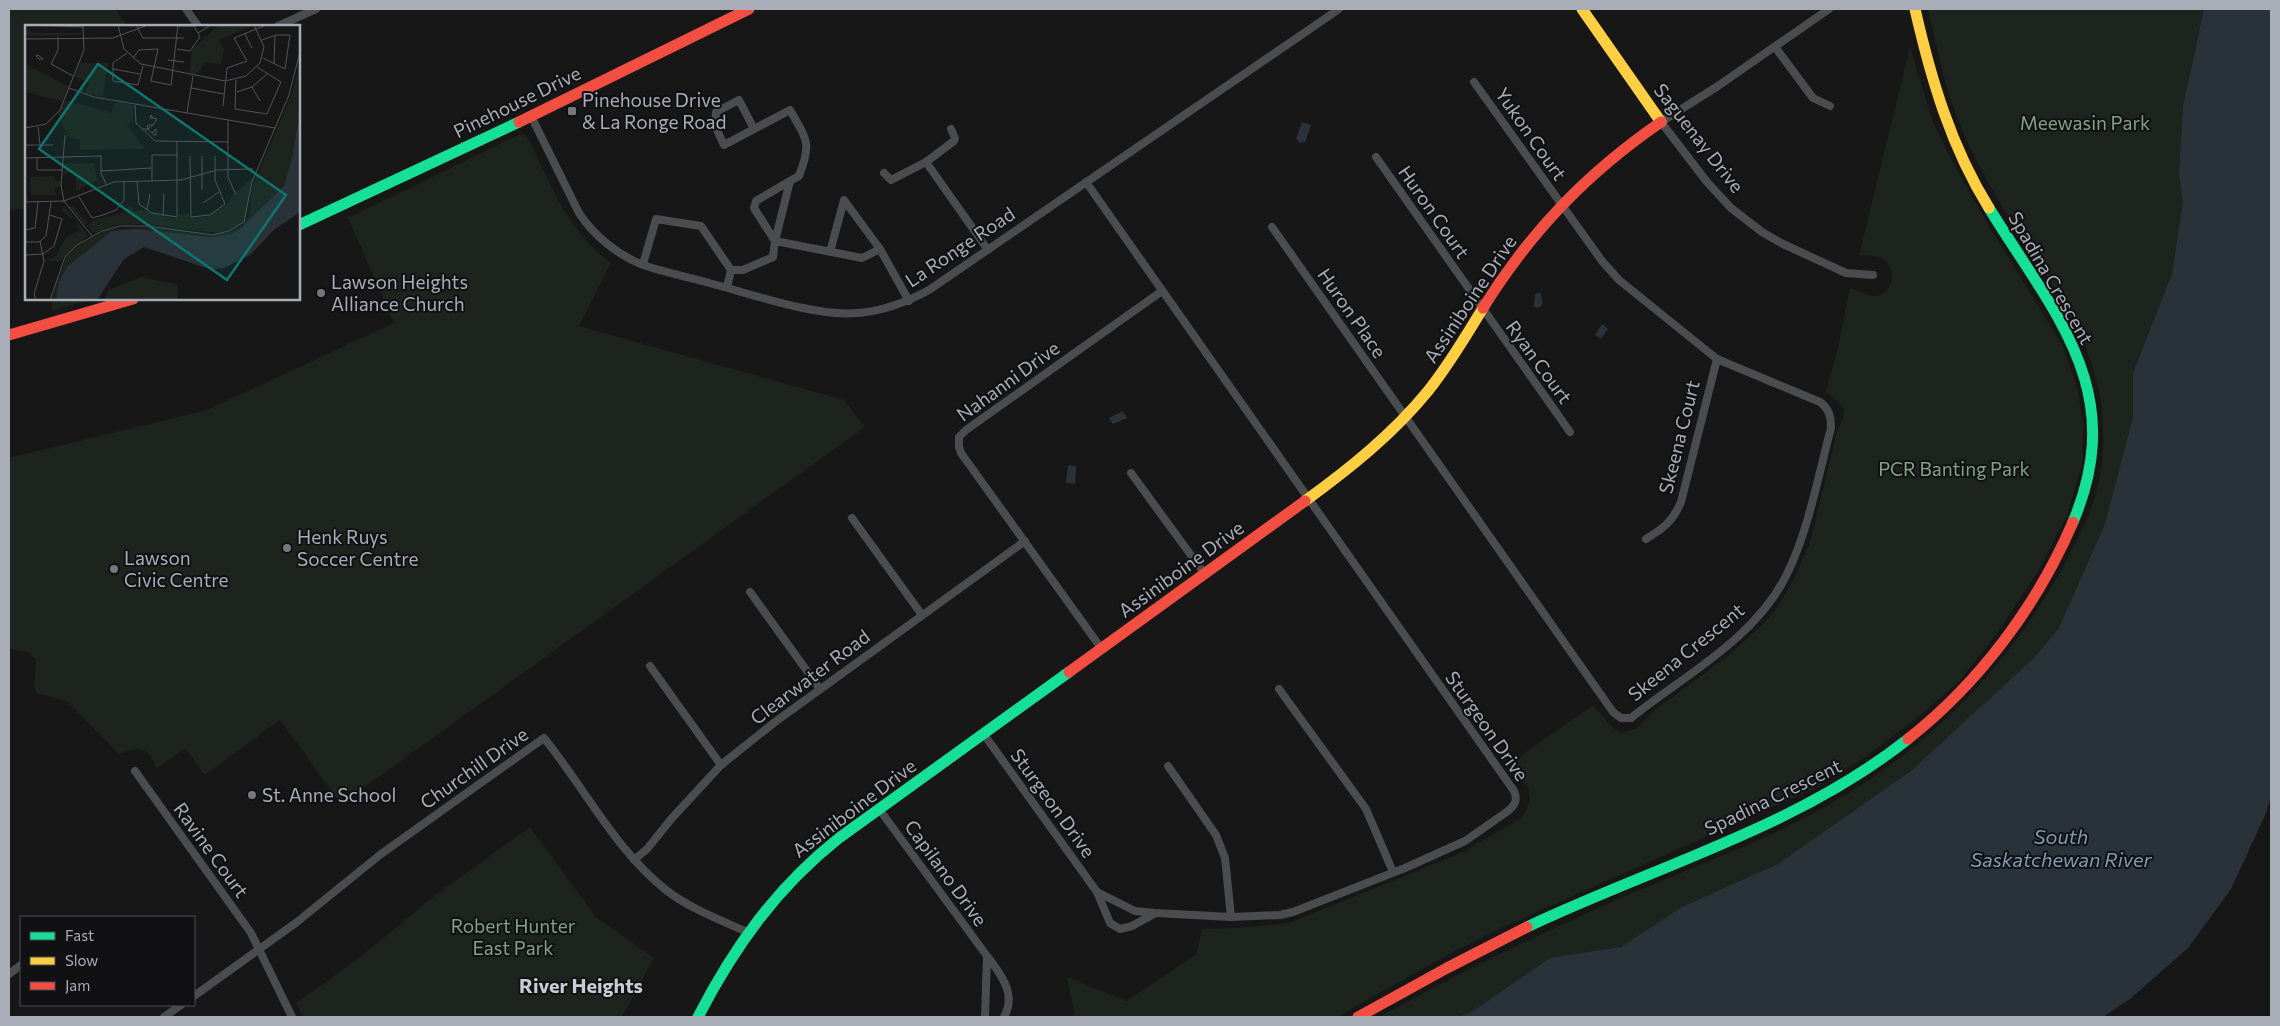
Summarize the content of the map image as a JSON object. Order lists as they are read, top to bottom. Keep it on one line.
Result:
{"streets":{"street":["Pinehouse Drive","Yukon Court","Saguenay Drive","Huron Court","La Ronge Road","Spadina Crescent","Assiniboine Drive","Huron Place","Ryan Court","Nahanni Drive","Skeena Court","Skeena Crescent","Clearwater Road","Sturgeon Drive","Churchill Drive","Ravine Court","Capilano Drive"]},"crossings":[["Pinehouse Drive","La Ronge Road"],["Yukon Court","Assiniboine Drive"],["Yukon Court","Skeena Crescent"],["Saguenay Drive","Assiniboine Drive"],["Huron Court","Assiniboine Drive"],["Huron Court","Ryan Court"],["Assiniboine Drive","Huron Place"],["Assiniboine Drive","Ryan Court"],["Assiniboine Drive","Nahanni Drive"],["Assiniboine Drive","Skeena Crescent"],["Assiniboine Drive","Sturgeon Drive"],["Assiniboine Drive","Churchill Drive"],["Assiniboine Drive","Capilano Drive"],["Huron Place","Skeena Crescent"],["Nahanni Drive","Clearwater Road"],["Skeena Court","Skeena Crescent"],["Clearwater Road","Churchill Drive"],["Churchill Drive","Ravine Court"]],"districts":["River Heights"],"water":["South Saskatchewan River"],"parks":["Meewasin Park","PCR Banting Park","Robert Hunter East Park"],"places":{"transit":["Pinehouse Drive & La Ronge Road"],"other":["Lawson Heights Alliance Church","Henk Ruys Soccer Centre","Lawson Civic Centre","St. Anne School"]},"legend":["Fast","Slow","Jam"]}
